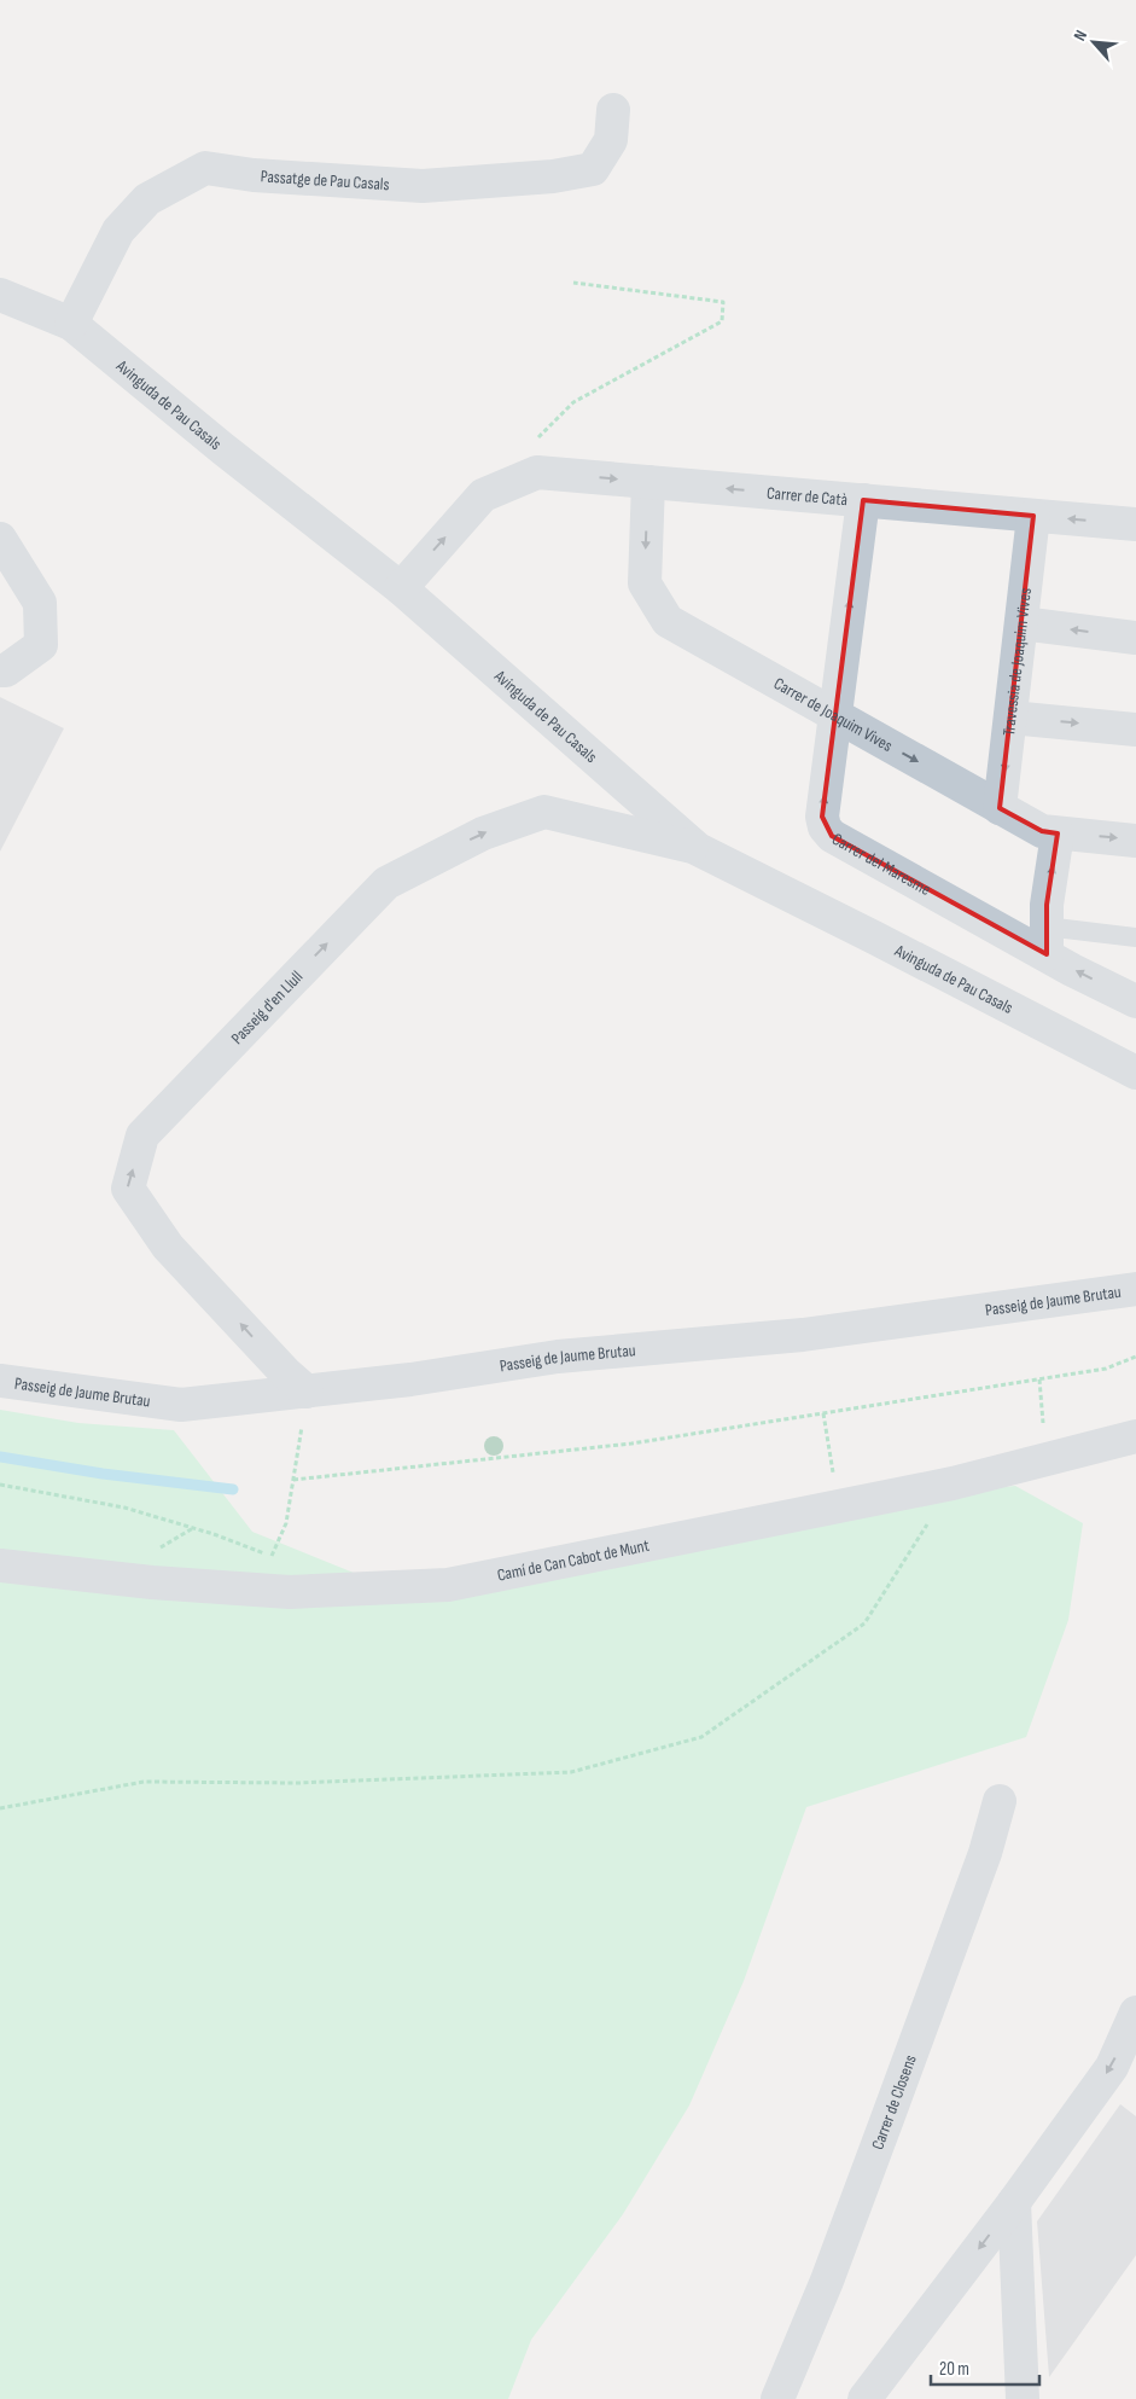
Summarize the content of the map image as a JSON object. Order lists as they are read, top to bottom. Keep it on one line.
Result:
{"streets":{"street":["Passatge de Pau Casals","Avinguda de Pau Casals","Carrer de Catà","Travessia de Joaquim Vives","Carrer de Joaquim Vives","Carrer del Maresme","Passeig d'en Llull","Passeig de Jaume Brutau","Camí de Can Cabot de Munt","Carrer de Closens"]},"crossings":[["Passatge de Pau Casals","Avinguda de Pau Casals"],["Avinguda de Pau Casals","Carrer de Catà"],["Avinguda de Pau Casals","Passeig d'en Llull"],["Carrer de Catà","Travessia de Joaquim Vives"],["Carrer de Catà","Carrer de Joaquim Vives"],["Carrer de Catà","Carrer del Maresme"],["Travessia de Joaquim Vives","Carrer de Joaquim Vives"],["Carrer de Joaquim Vives","Carrer del Maresme"],["Passeig d'en Llull","Passeig de Jaume Brutau"]],"one_way":["Carrer de Joaquim Vives","Carrer del Maresme"],"scale_bar":"20 m","north":"top left"}
